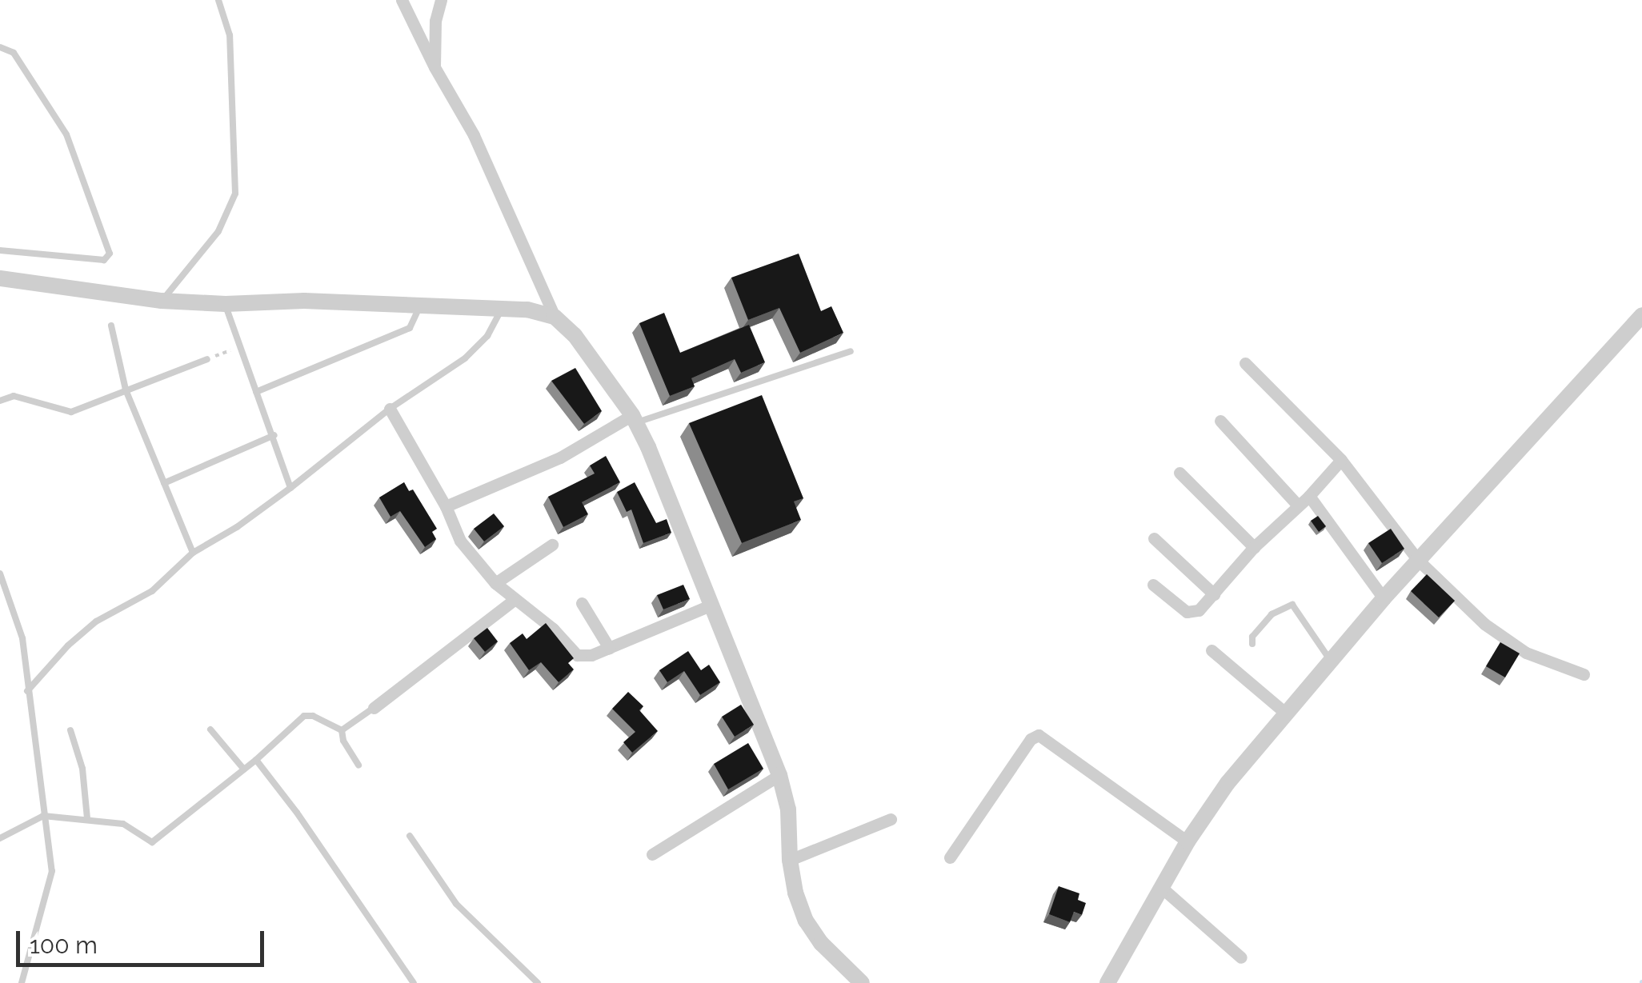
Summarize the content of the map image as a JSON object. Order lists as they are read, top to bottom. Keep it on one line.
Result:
{"scale_bar":"100 m"}
